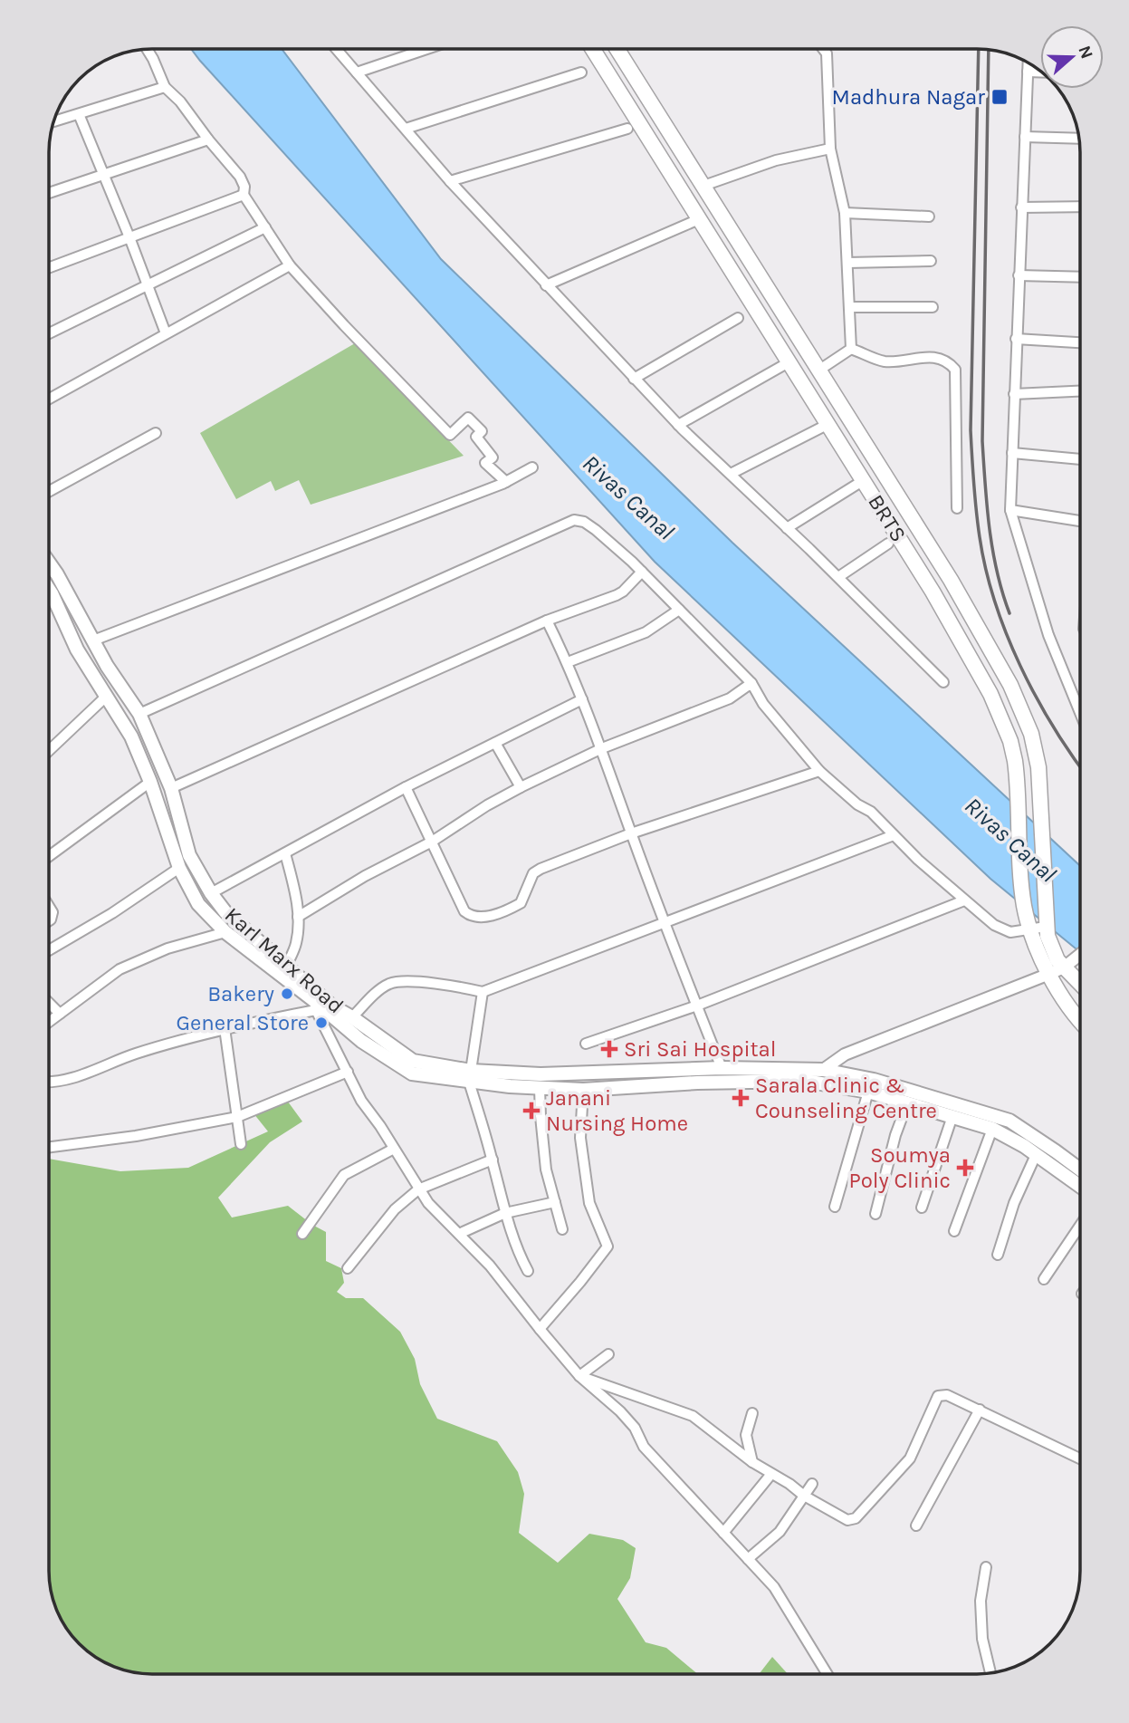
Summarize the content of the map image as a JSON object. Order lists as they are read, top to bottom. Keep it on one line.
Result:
{"streets":{"main road":["BRTS","Karl Marx Road"]},"water":["Rivas Canal"],"places":{"transit":["Madhura Nagar"],"other":["Bakery","General Store"],"health":["Sri Sai Hospital","Sarala Clinic & Counseling Centre","Janani Nursing Home","Soumya Poly Clinic"]},"north":"right"}
